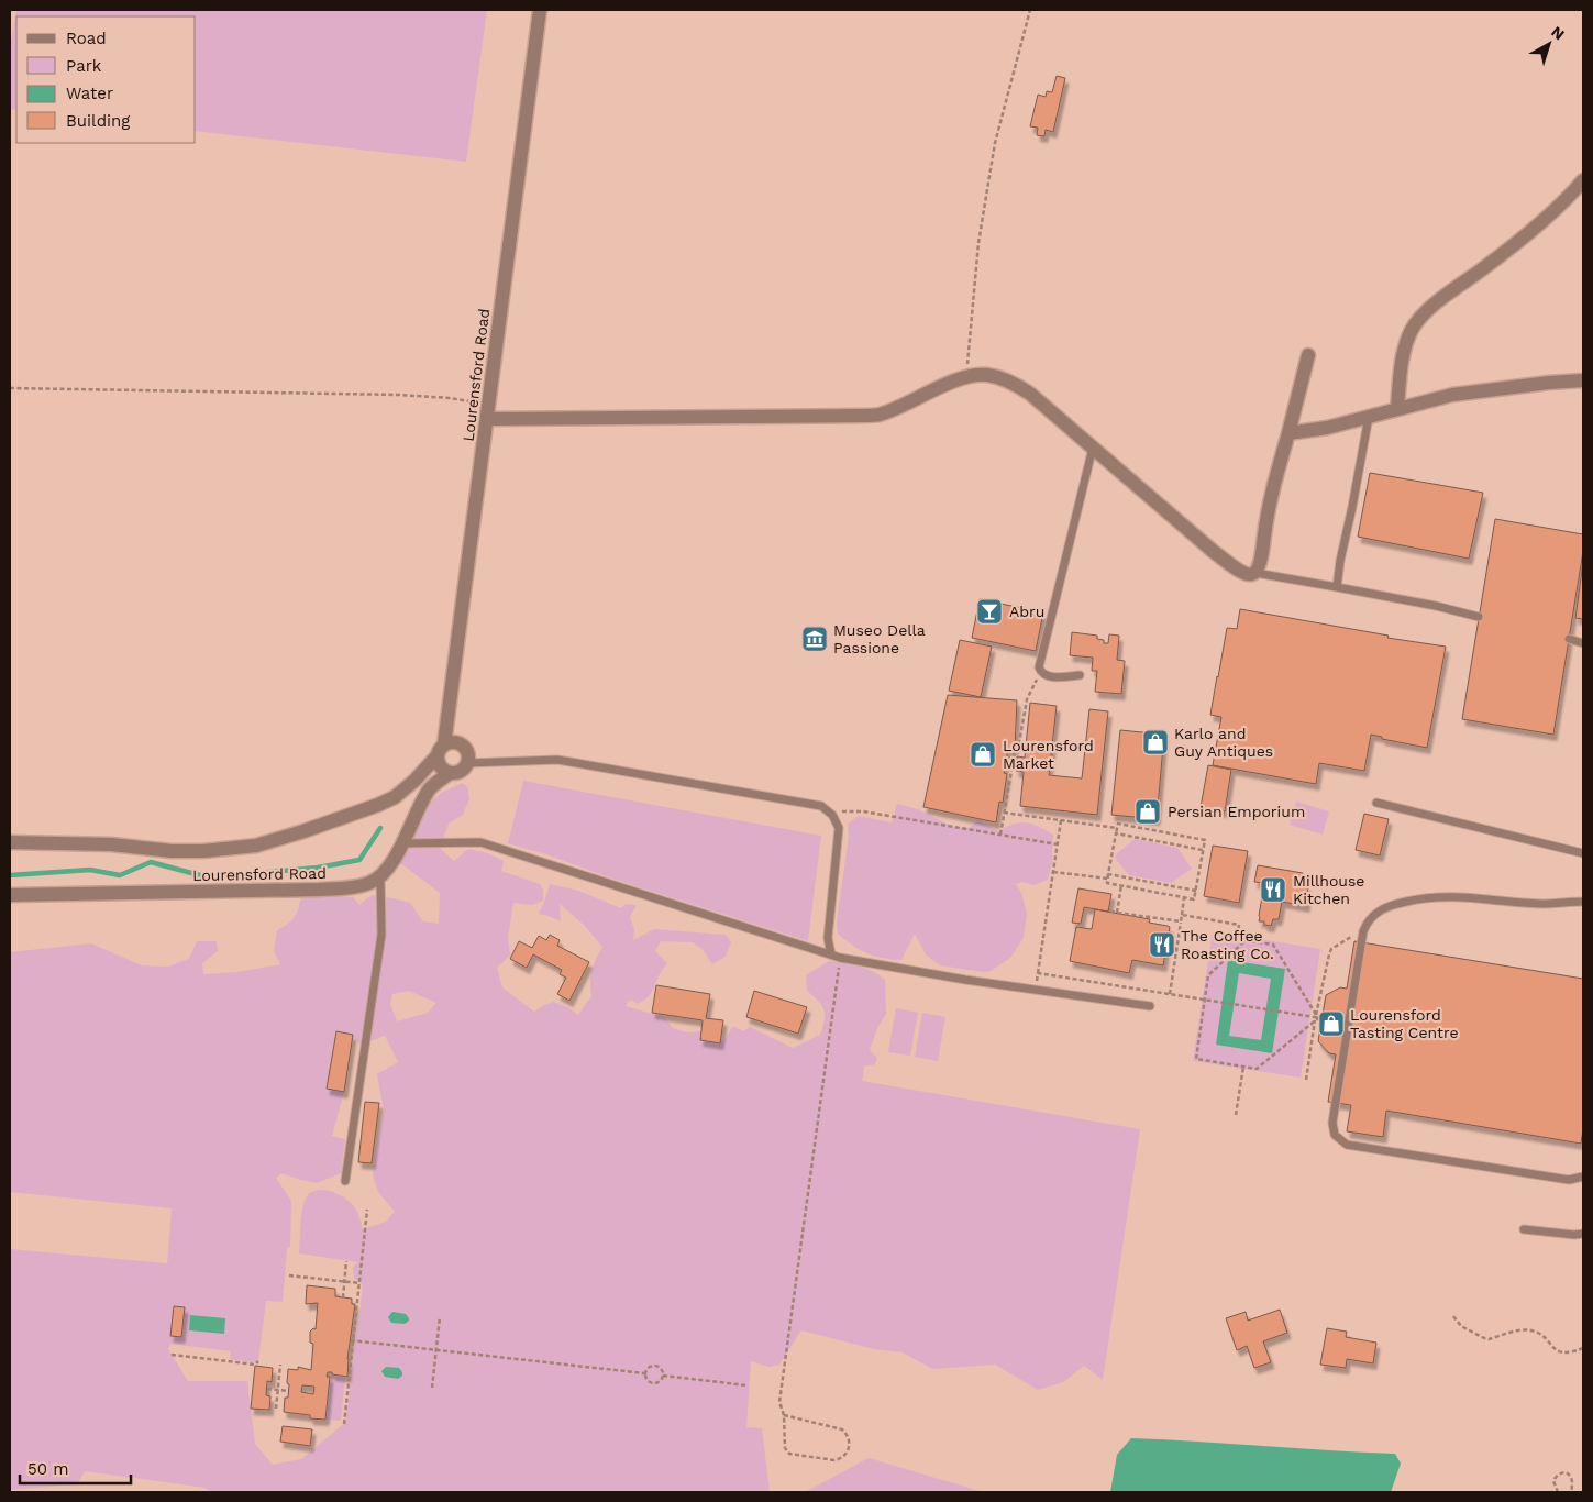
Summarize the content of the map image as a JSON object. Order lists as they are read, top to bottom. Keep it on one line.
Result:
{"streets":{"street":["Lourensford Road"]},"places":{"bar":["Abru"],"museum":["Museo Della Passione"],"shop":["Karlo and Guy Antiques","Lourensford Market","Persian Emporium","Lourensford Tasting Centre"],"restaurant":["Millhouse Kitchen","The Coffee Roasting Co."]},"legend":["Road","Park","Water","Building"],"scale_bar":"50 m","north":"top right"}
